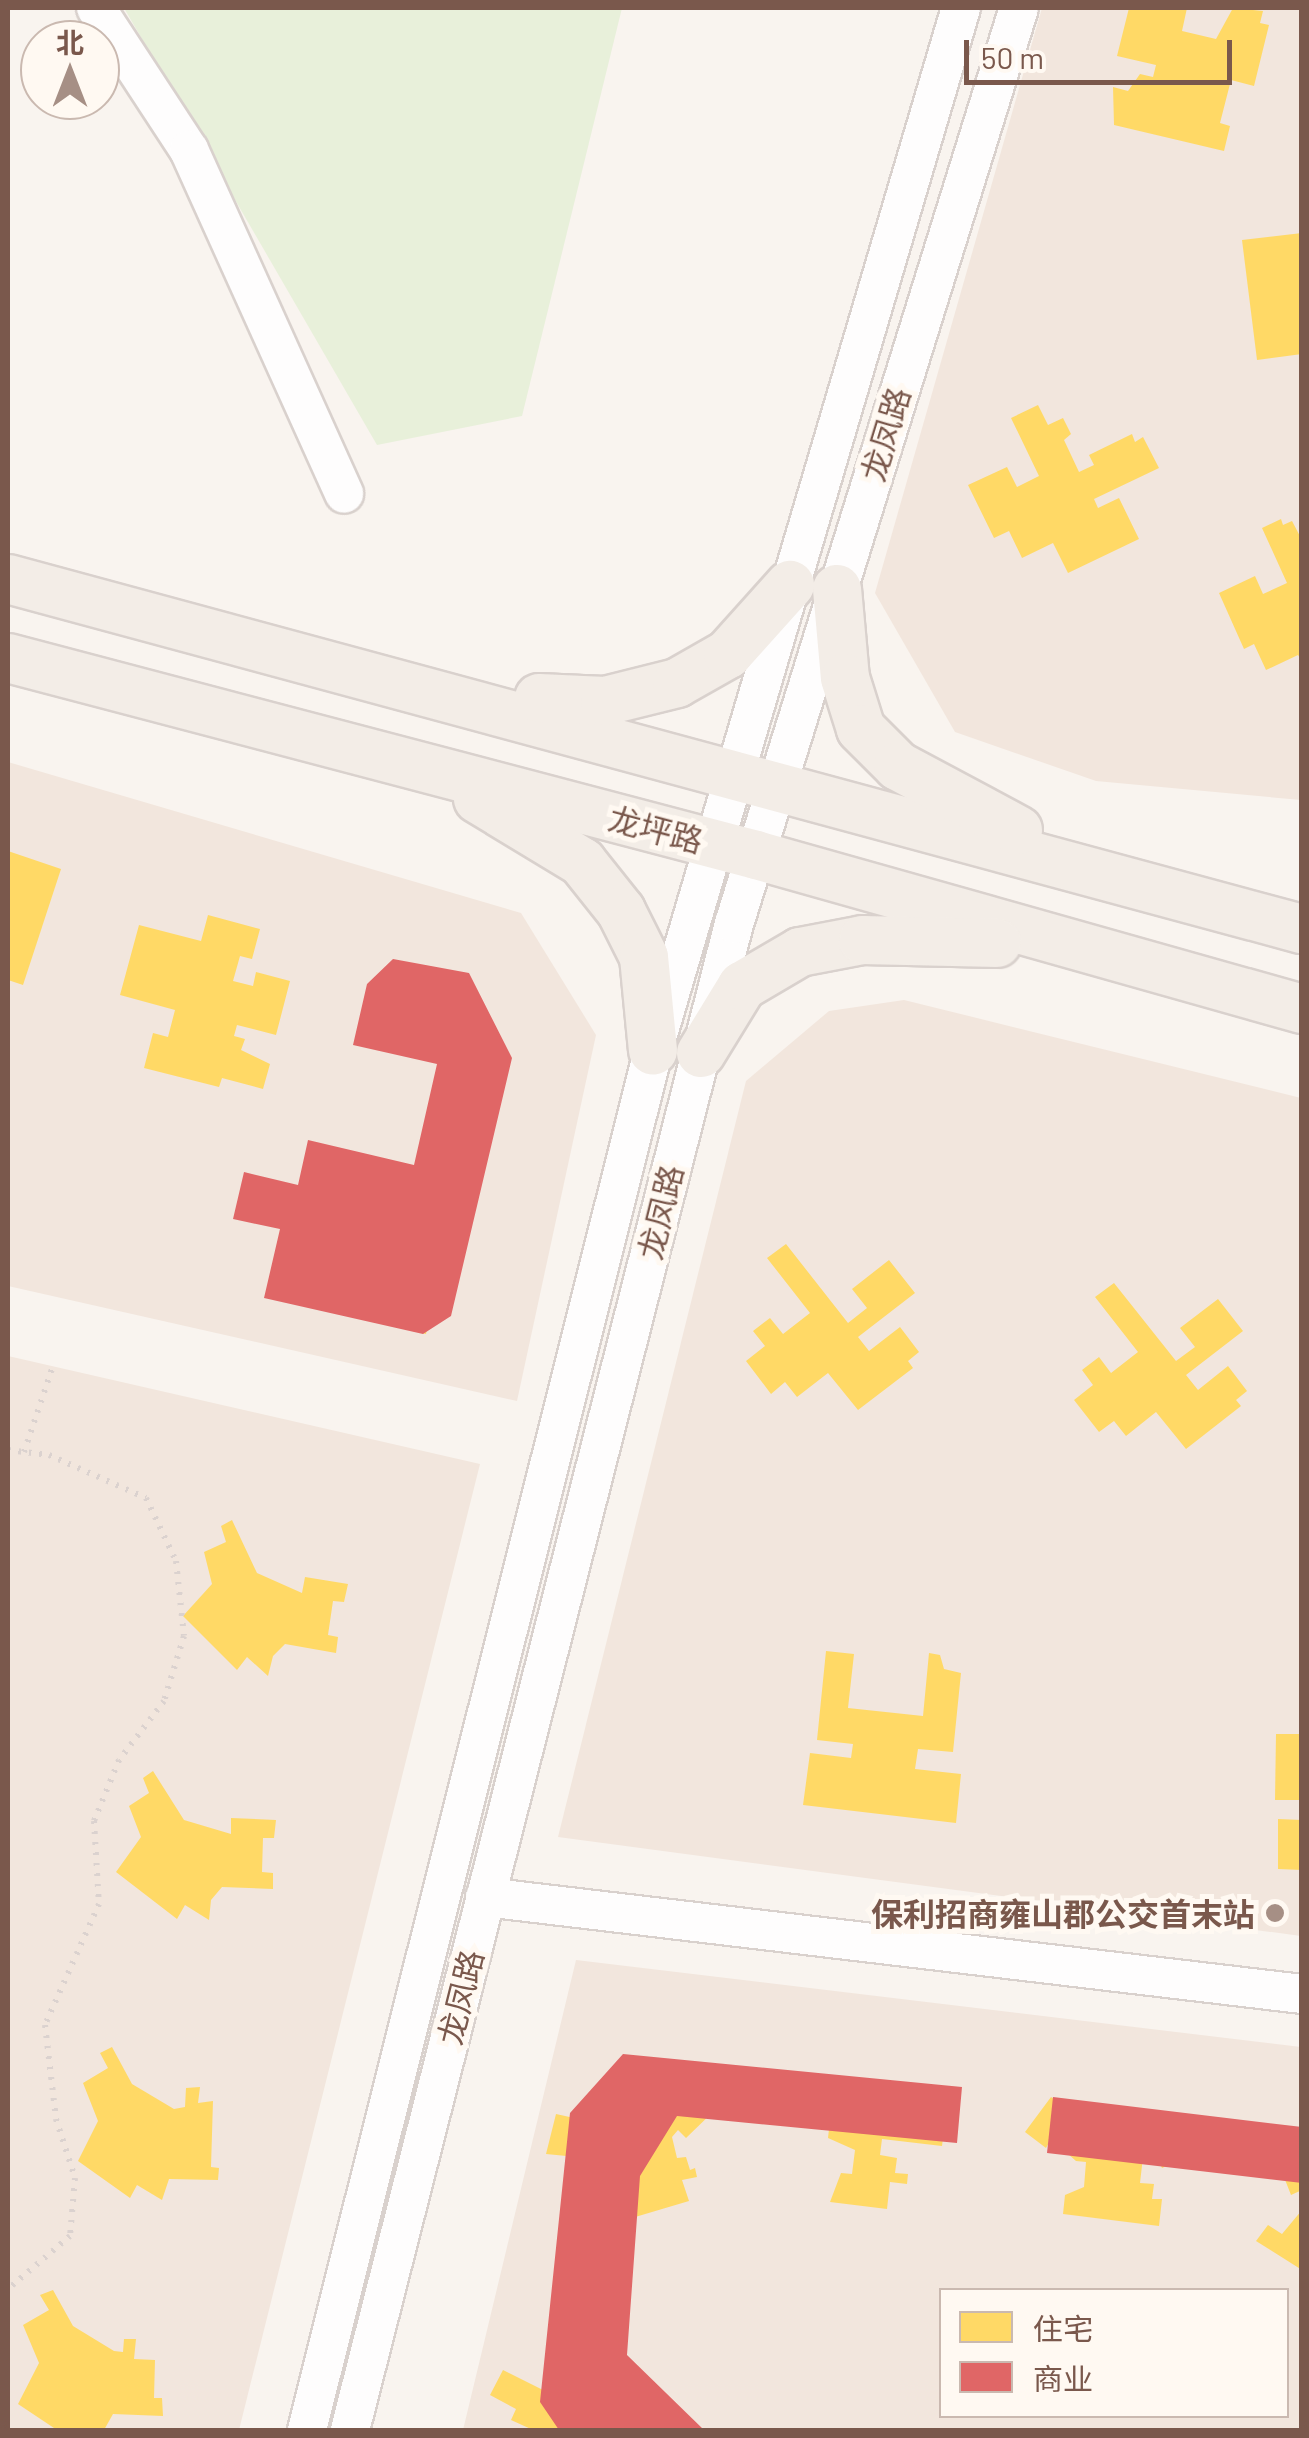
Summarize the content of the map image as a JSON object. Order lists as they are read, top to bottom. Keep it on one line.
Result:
{"streets":{"main road":["龙坪路"],"street":["龙凤路"]},"crossings":[["龙凤路","龙坪路"]],"places":["保利招商雍山郡公交首末站"],"legend":["住宅","商业"],"scale_bar":"50 m","north":"top"}
